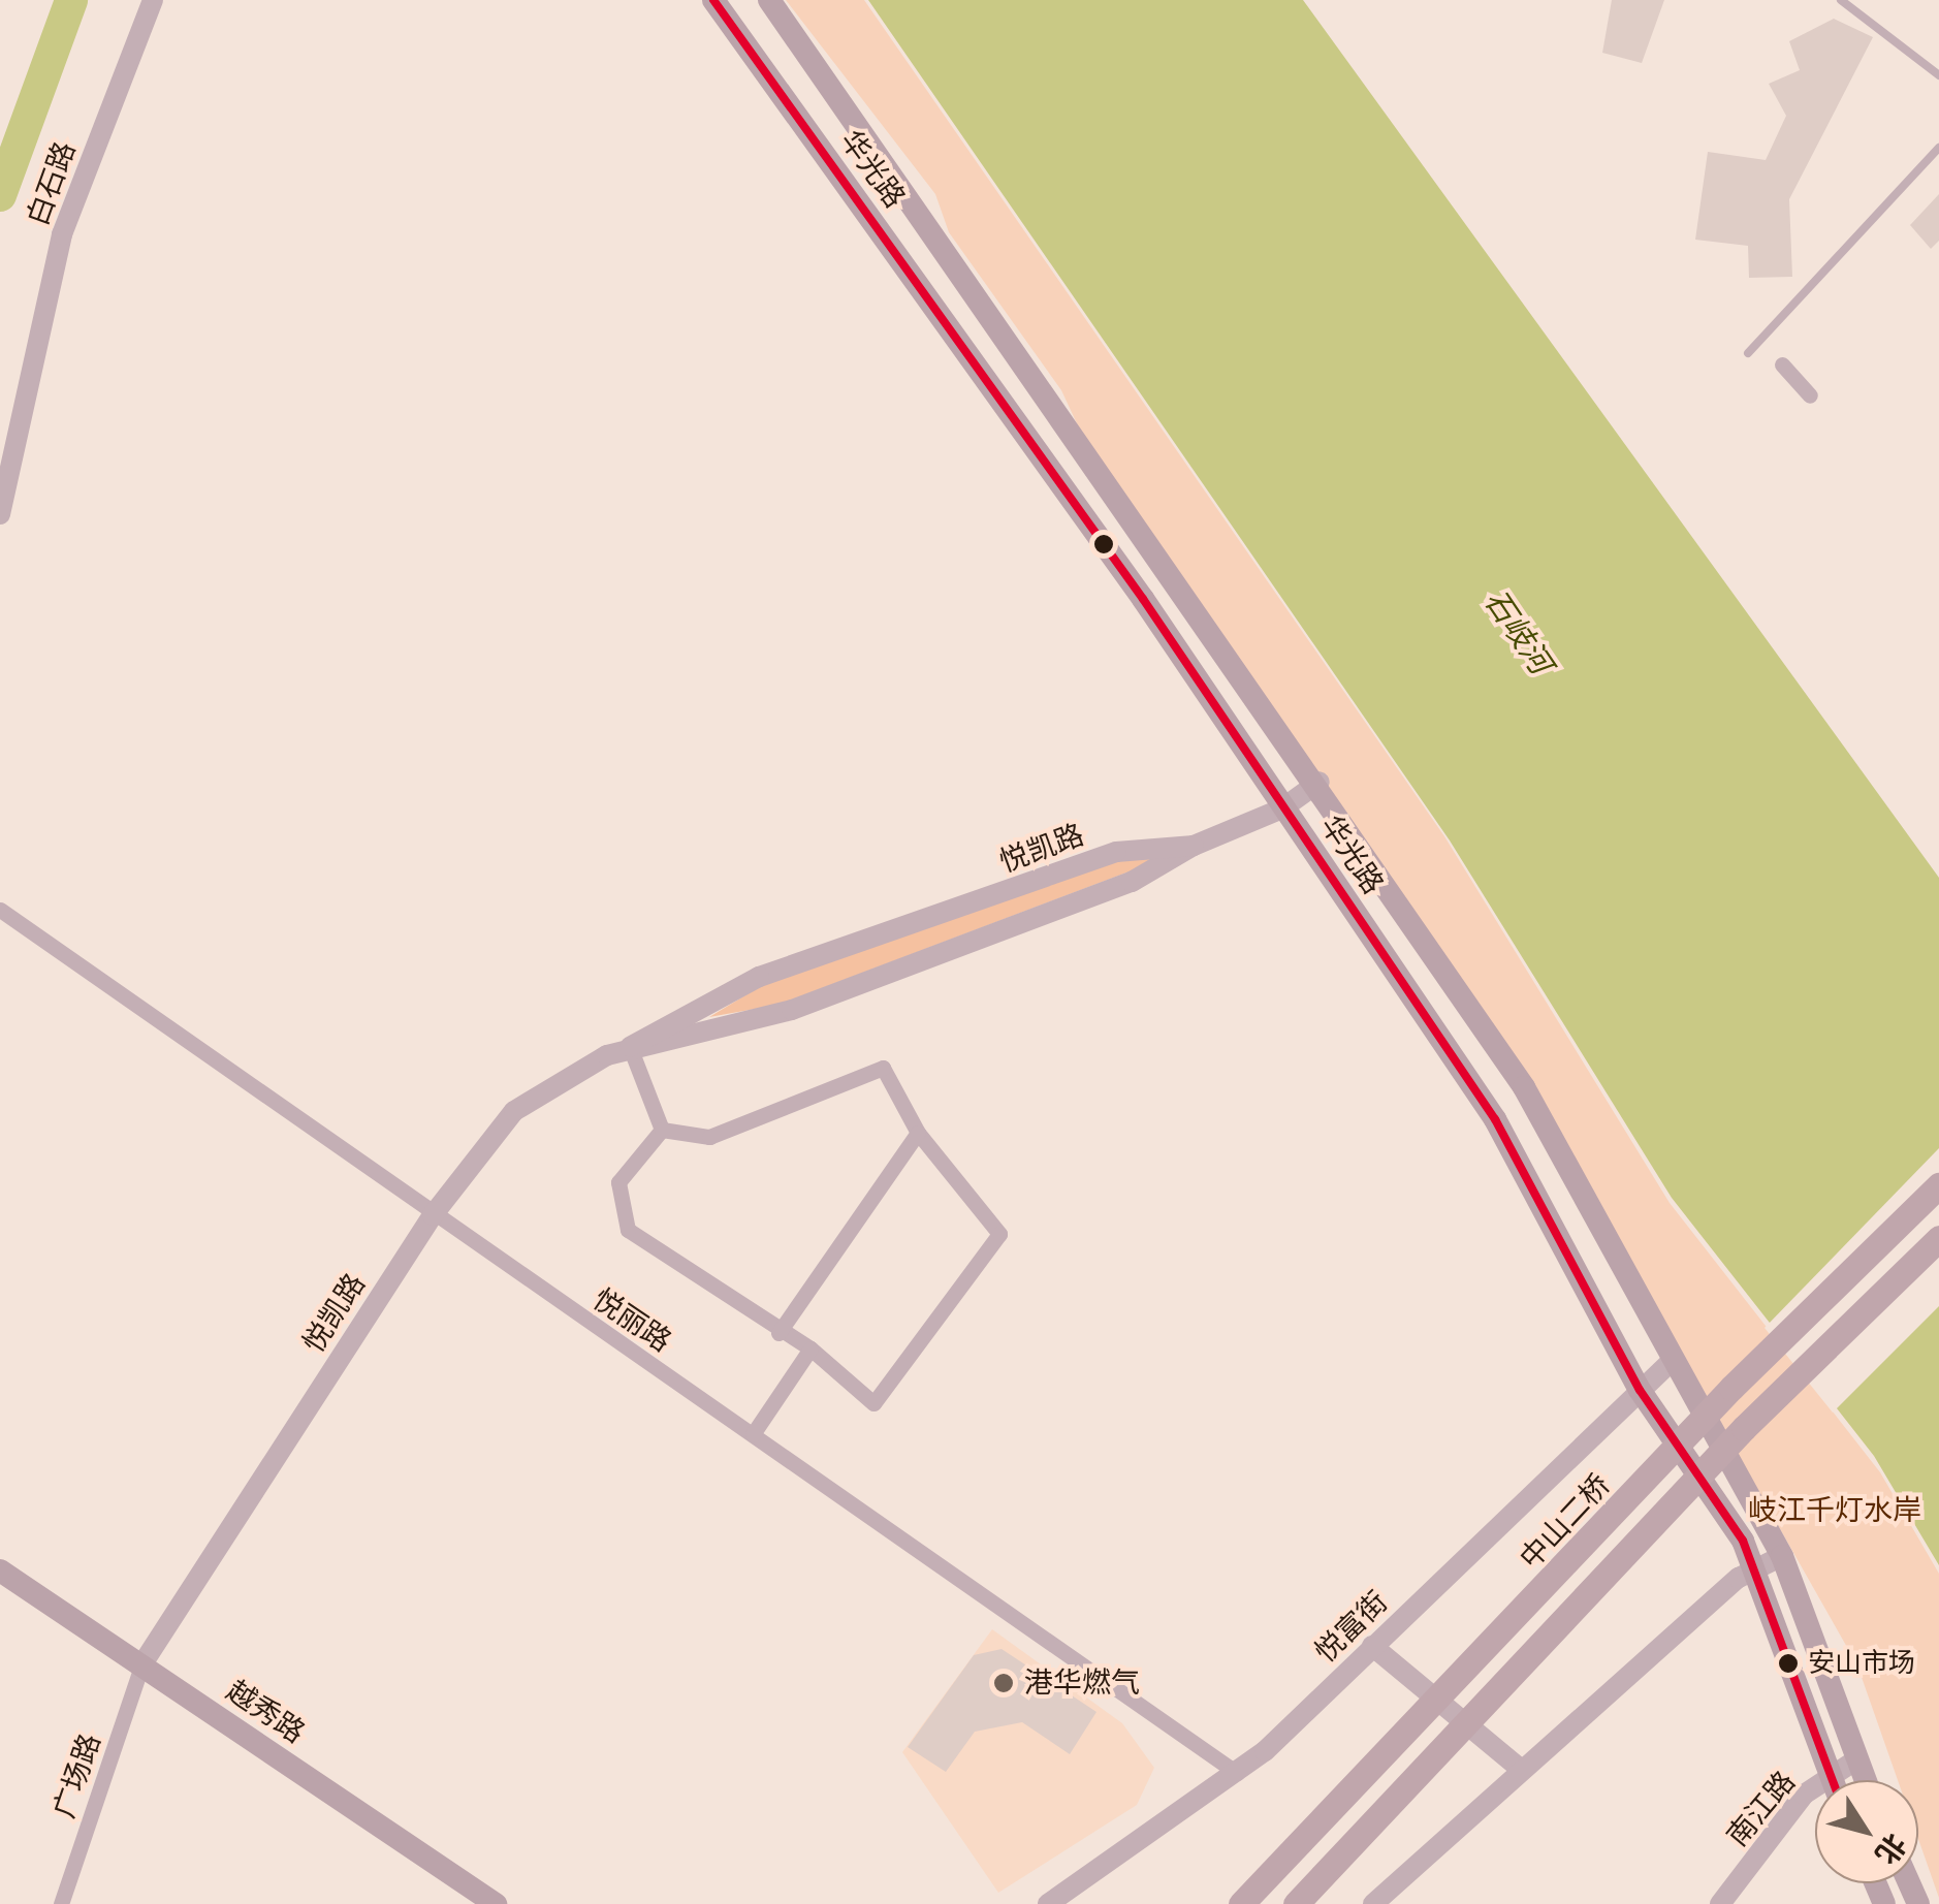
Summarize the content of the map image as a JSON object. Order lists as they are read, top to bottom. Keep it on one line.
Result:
{"streets":{"highway":["中山二桥"],"main road":["华光路","越秀路"],"street":["白石路","悦凯路","悦丽路","悦富街","广场路","南江路"]},"crossings":[["华光路","悦凯路"],["华光路","悦富街"],["华光路","南江路"],["悦凯路","悦丽路"],["悦凯路","越秀路"],["悦凯路","广场路"],["悦丽路","悦富街"],["越秀路","广场路"]],"water":["石岐河"],"parks":["岐江千灯水岸"],"places":["安山市场","港华燃气"],"north":"bottom right"}
